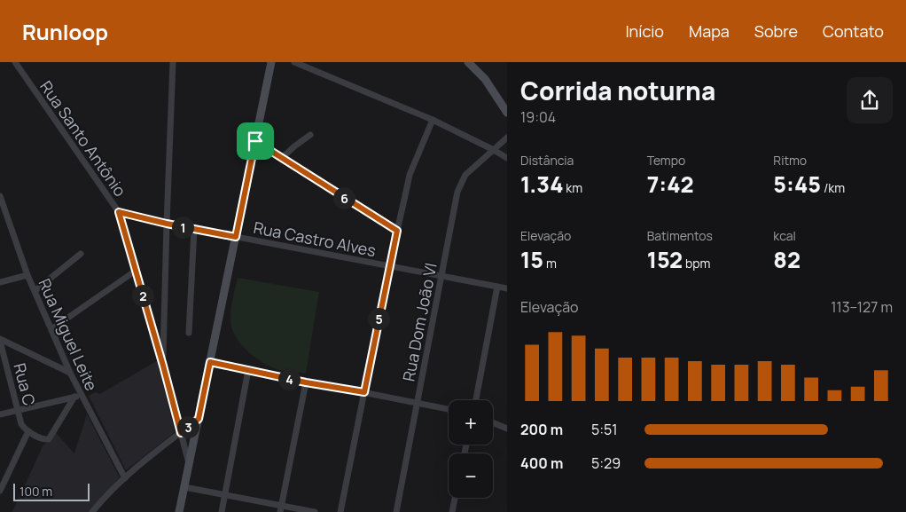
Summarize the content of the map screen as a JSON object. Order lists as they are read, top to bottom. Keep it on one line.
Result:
{"streets":{"street":["Rua Santo Antônio","Rua Castro Alves","Rua Dom João VI","Rua Miguel Leite","Rua C"]},"crossings":[["Rua Santo Antônio","Rua Castro Alves"],["Rua Castro Alves","Rua Dom João VI"]],"scale_bar":"100 m","page":{"header":"Runloop","nav":["Início","Mapa","Sobre","Contato"],"heading":["Corrida noturna","19:04"],"stats":[["Distância","1.34 km"],["Tempo","7:42"],["Ritmo","5:45 /km"],["Elevação","15 m"],["Batimentos","152 bpm"],["kcal","82"]],"pins":["6","1","2","5","4","3"],"chart":["Elevação","113–127 m"],"map_buttons":["+","−"],"list":[{"name":"200 m","note":"5:51"},{"name":"400 m","note":"5:29"}],"scale":"100 m"}}
